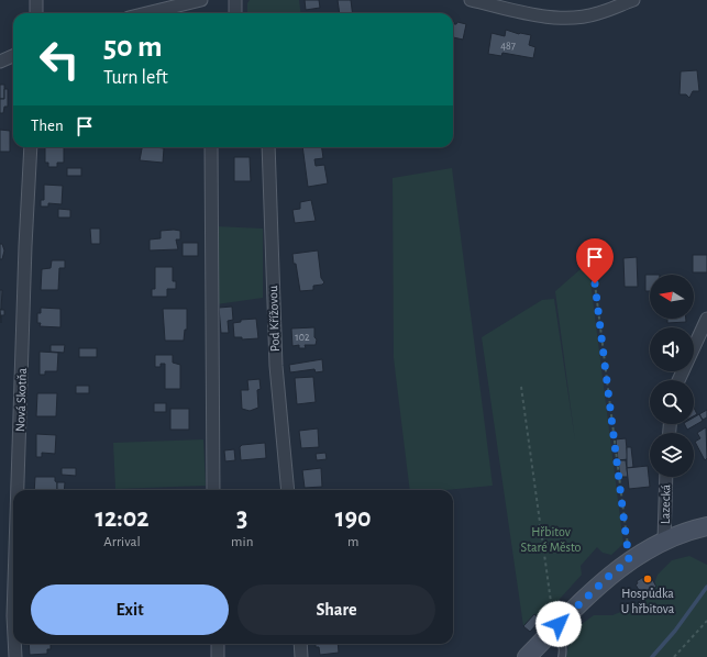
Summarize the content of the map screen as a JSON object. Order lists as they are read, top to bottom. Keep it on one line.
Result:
{"streets":{"street":["Pod Křížovou","Nová Skotňa","Lazecká"]},"parks":["Hřbitov Staré Město"],"places":["Hospůdka U hřbitova"],"house_numbers":["487","102"],"north":"left","page":{"turn":["50 m","Turn left"],"then":"Then","eta":["12:02","Arrival","3","min","190","m"],"buttons":["Exit","Share"]}}
